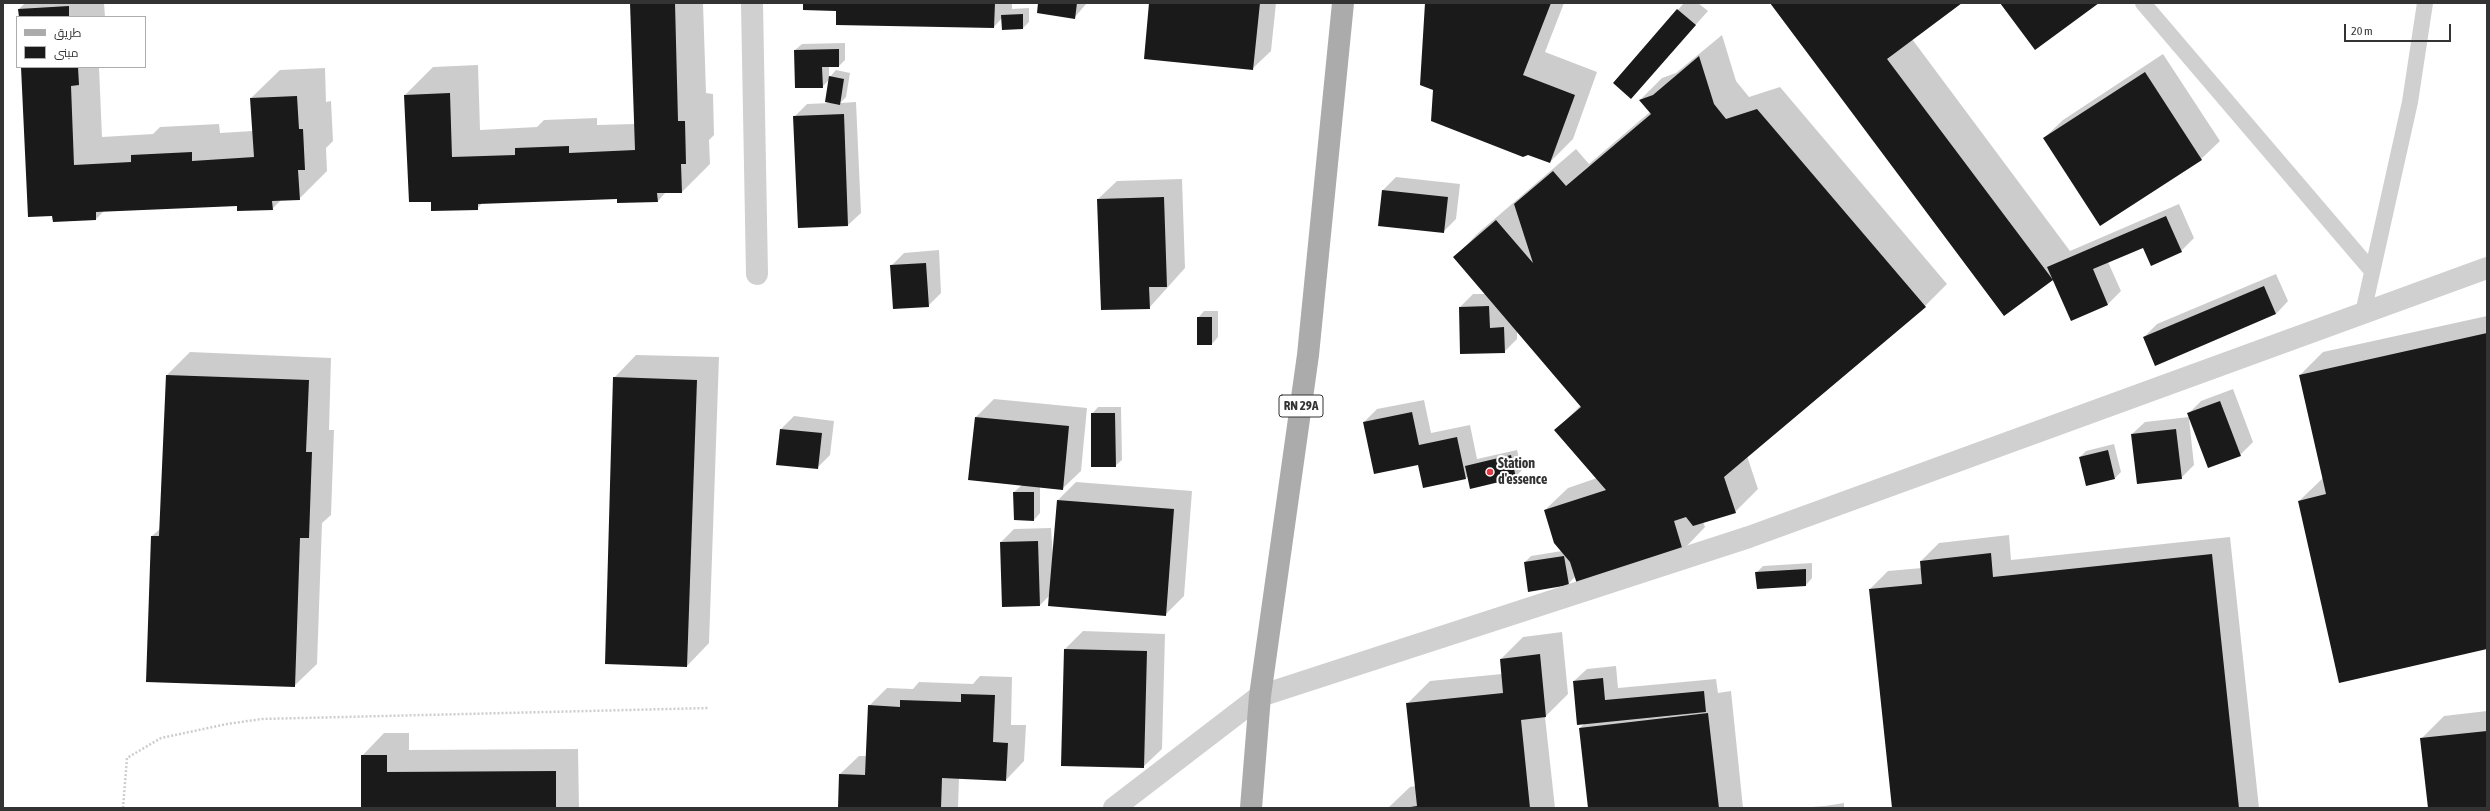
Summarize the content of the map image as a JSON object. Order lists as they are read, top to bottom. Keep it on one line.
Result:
{"streets":{"main road":["RN 29A"]},"places":["Station d'essence"],"legend":["طريق","مبنى"],"scale_bar":"20 m"}
